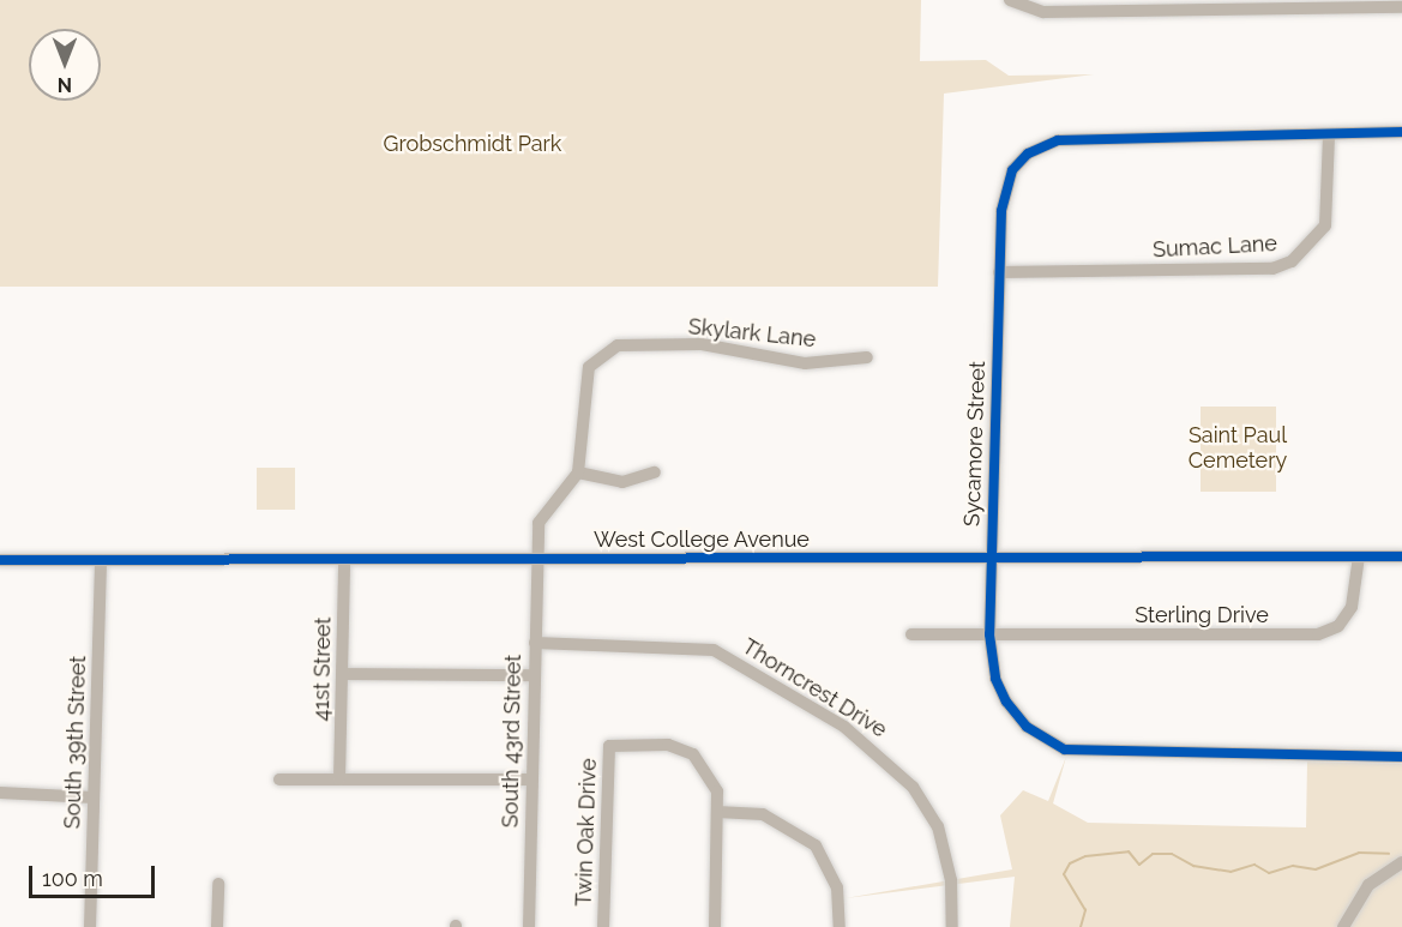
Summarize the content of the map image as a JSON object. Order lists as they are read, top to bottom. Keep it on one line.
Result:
{"streets":{"street":["Sumac Lane","Skylark Lane","Sycamore Street","West College Avenue","Sterling Drive","41st Street","Thorncrest Drive","South 43rd Street","South 39th Street","Twin Oak Drive"]},"crossings":[["Sumac Lane","Sycamore Street"],["Sycamore Street","West College Avenue"],["Sycamore Street","Sterling Drive"],["West College Avenue","Sterling Drive"],["West College Avenue","41st Street"],["West College Avenue","South 43rd Street"],["West College Avenue","South 39th Street"],["Thorncrest Drive","South 43rd Street"]],"parks":["Grobschmidt Park","Saint Paul Cemetery"],"scale_bar":"100 m","north":"bottom"}
